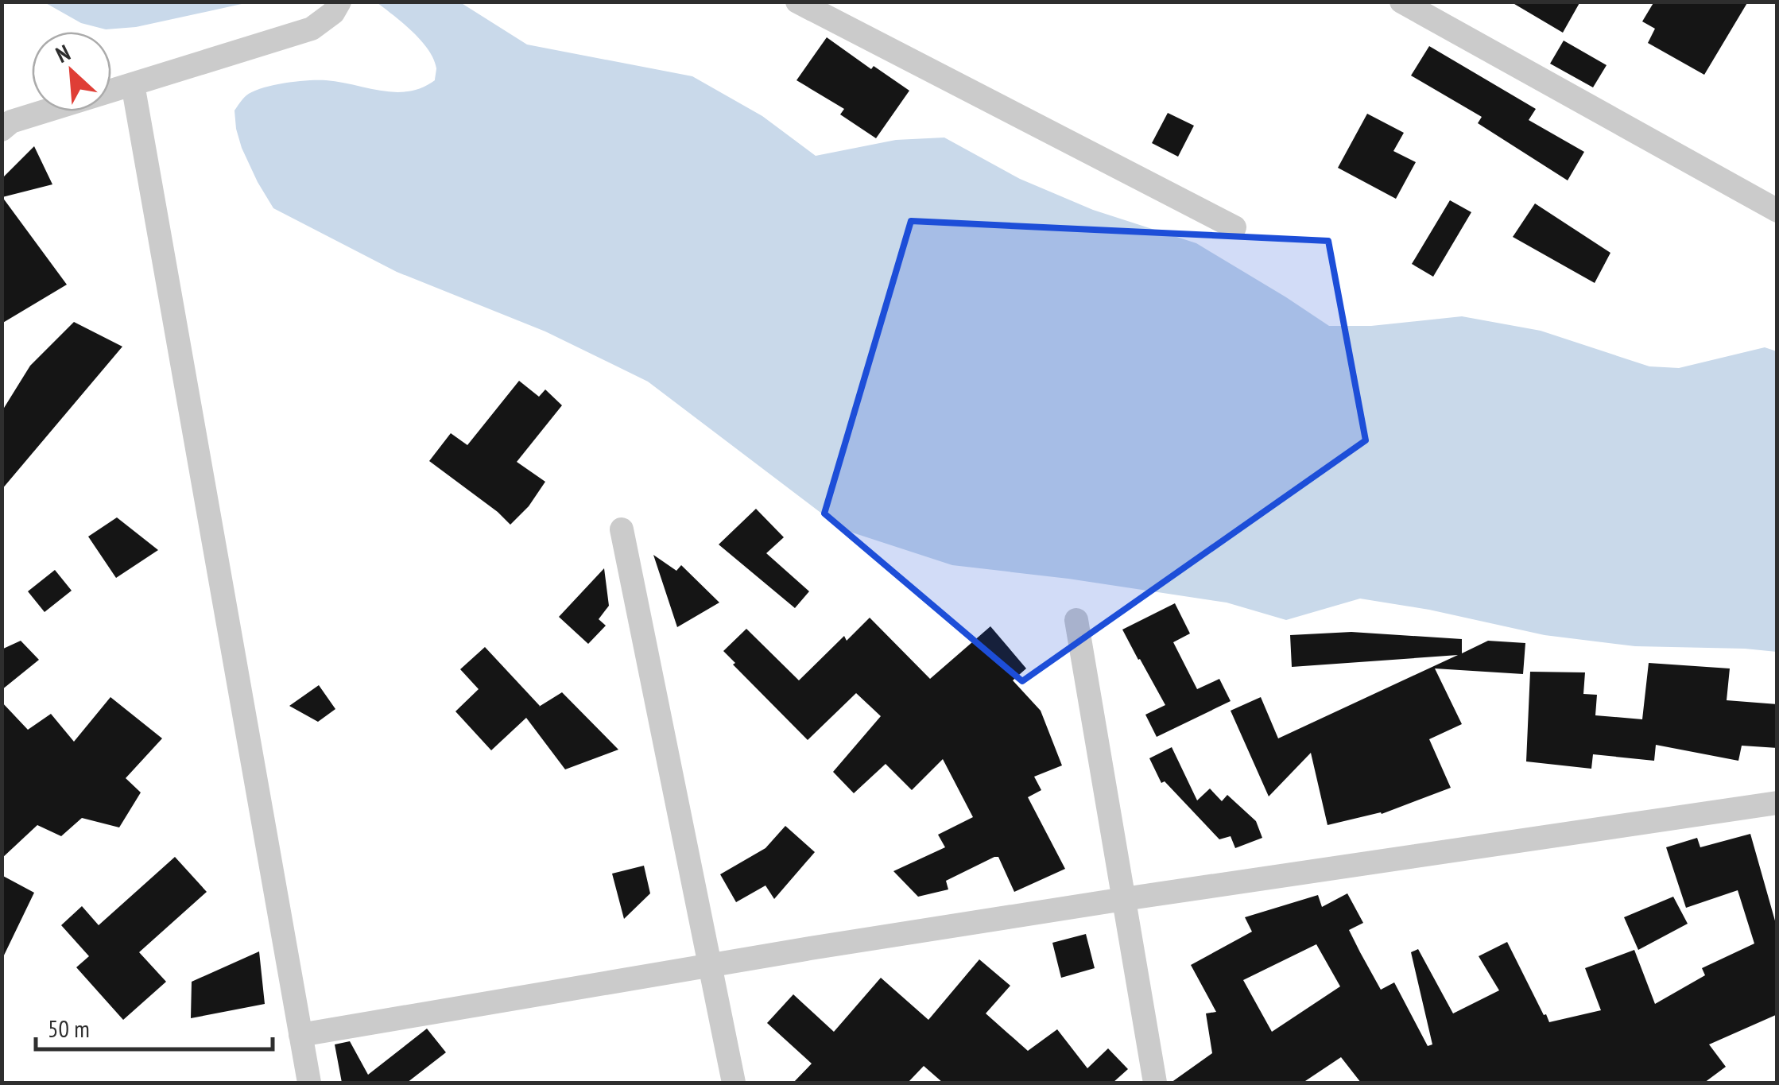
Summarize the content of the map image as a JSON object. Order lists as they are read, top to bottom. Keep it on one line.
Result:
{"scale_bar":"50 m","north":"top left"}
